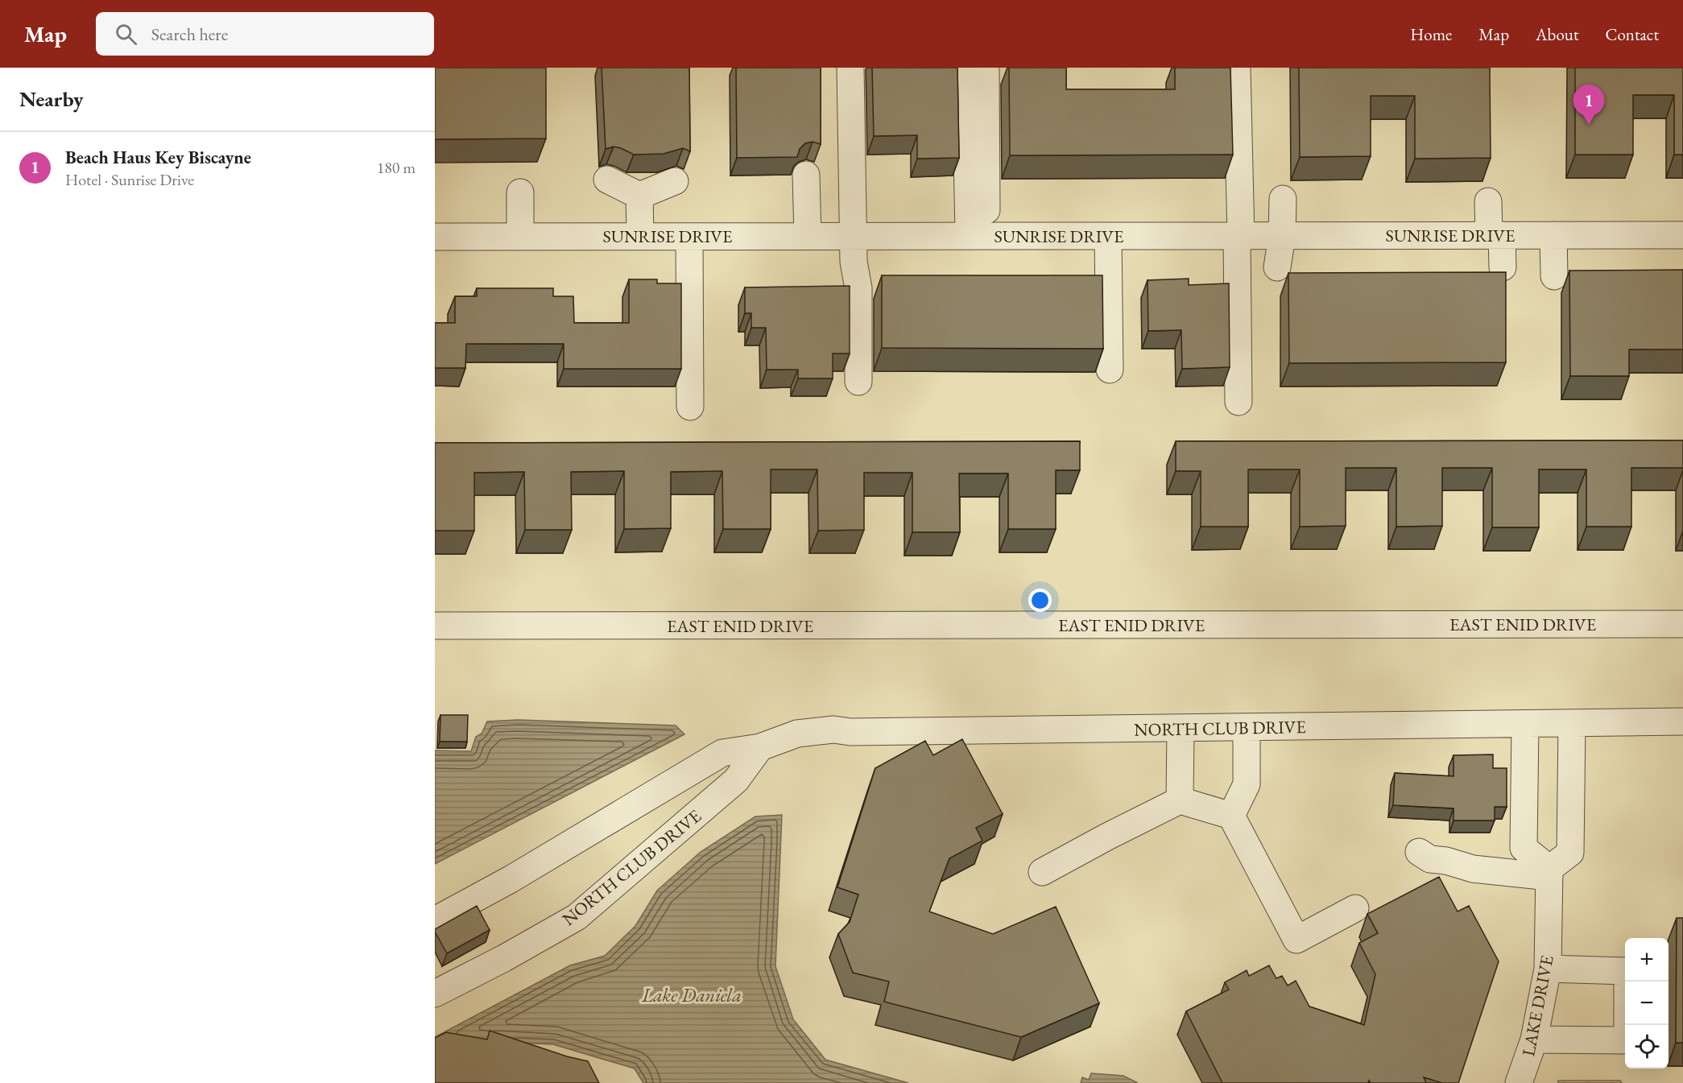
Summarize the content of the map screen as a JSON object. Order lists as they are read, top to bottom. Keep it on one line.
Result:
{"streets":{"street":["SUNRISE DRIVE","EAST ENID DRIVE","NORTH CLUB DRIVE","LAKE DRIVE"]},"water":["Lake Daniela"],"page":{"header":"Map","search":"Search here","nav":["Home","Map","About","Contact"],"heading":"Nearby","pins":"1","list":[{"mark":"1","name":"Beach Haus Key Biscayne","note":"Hotel · Sunrise Drive","value":"180 m"}],"map_buttons":["+","−"]}}
